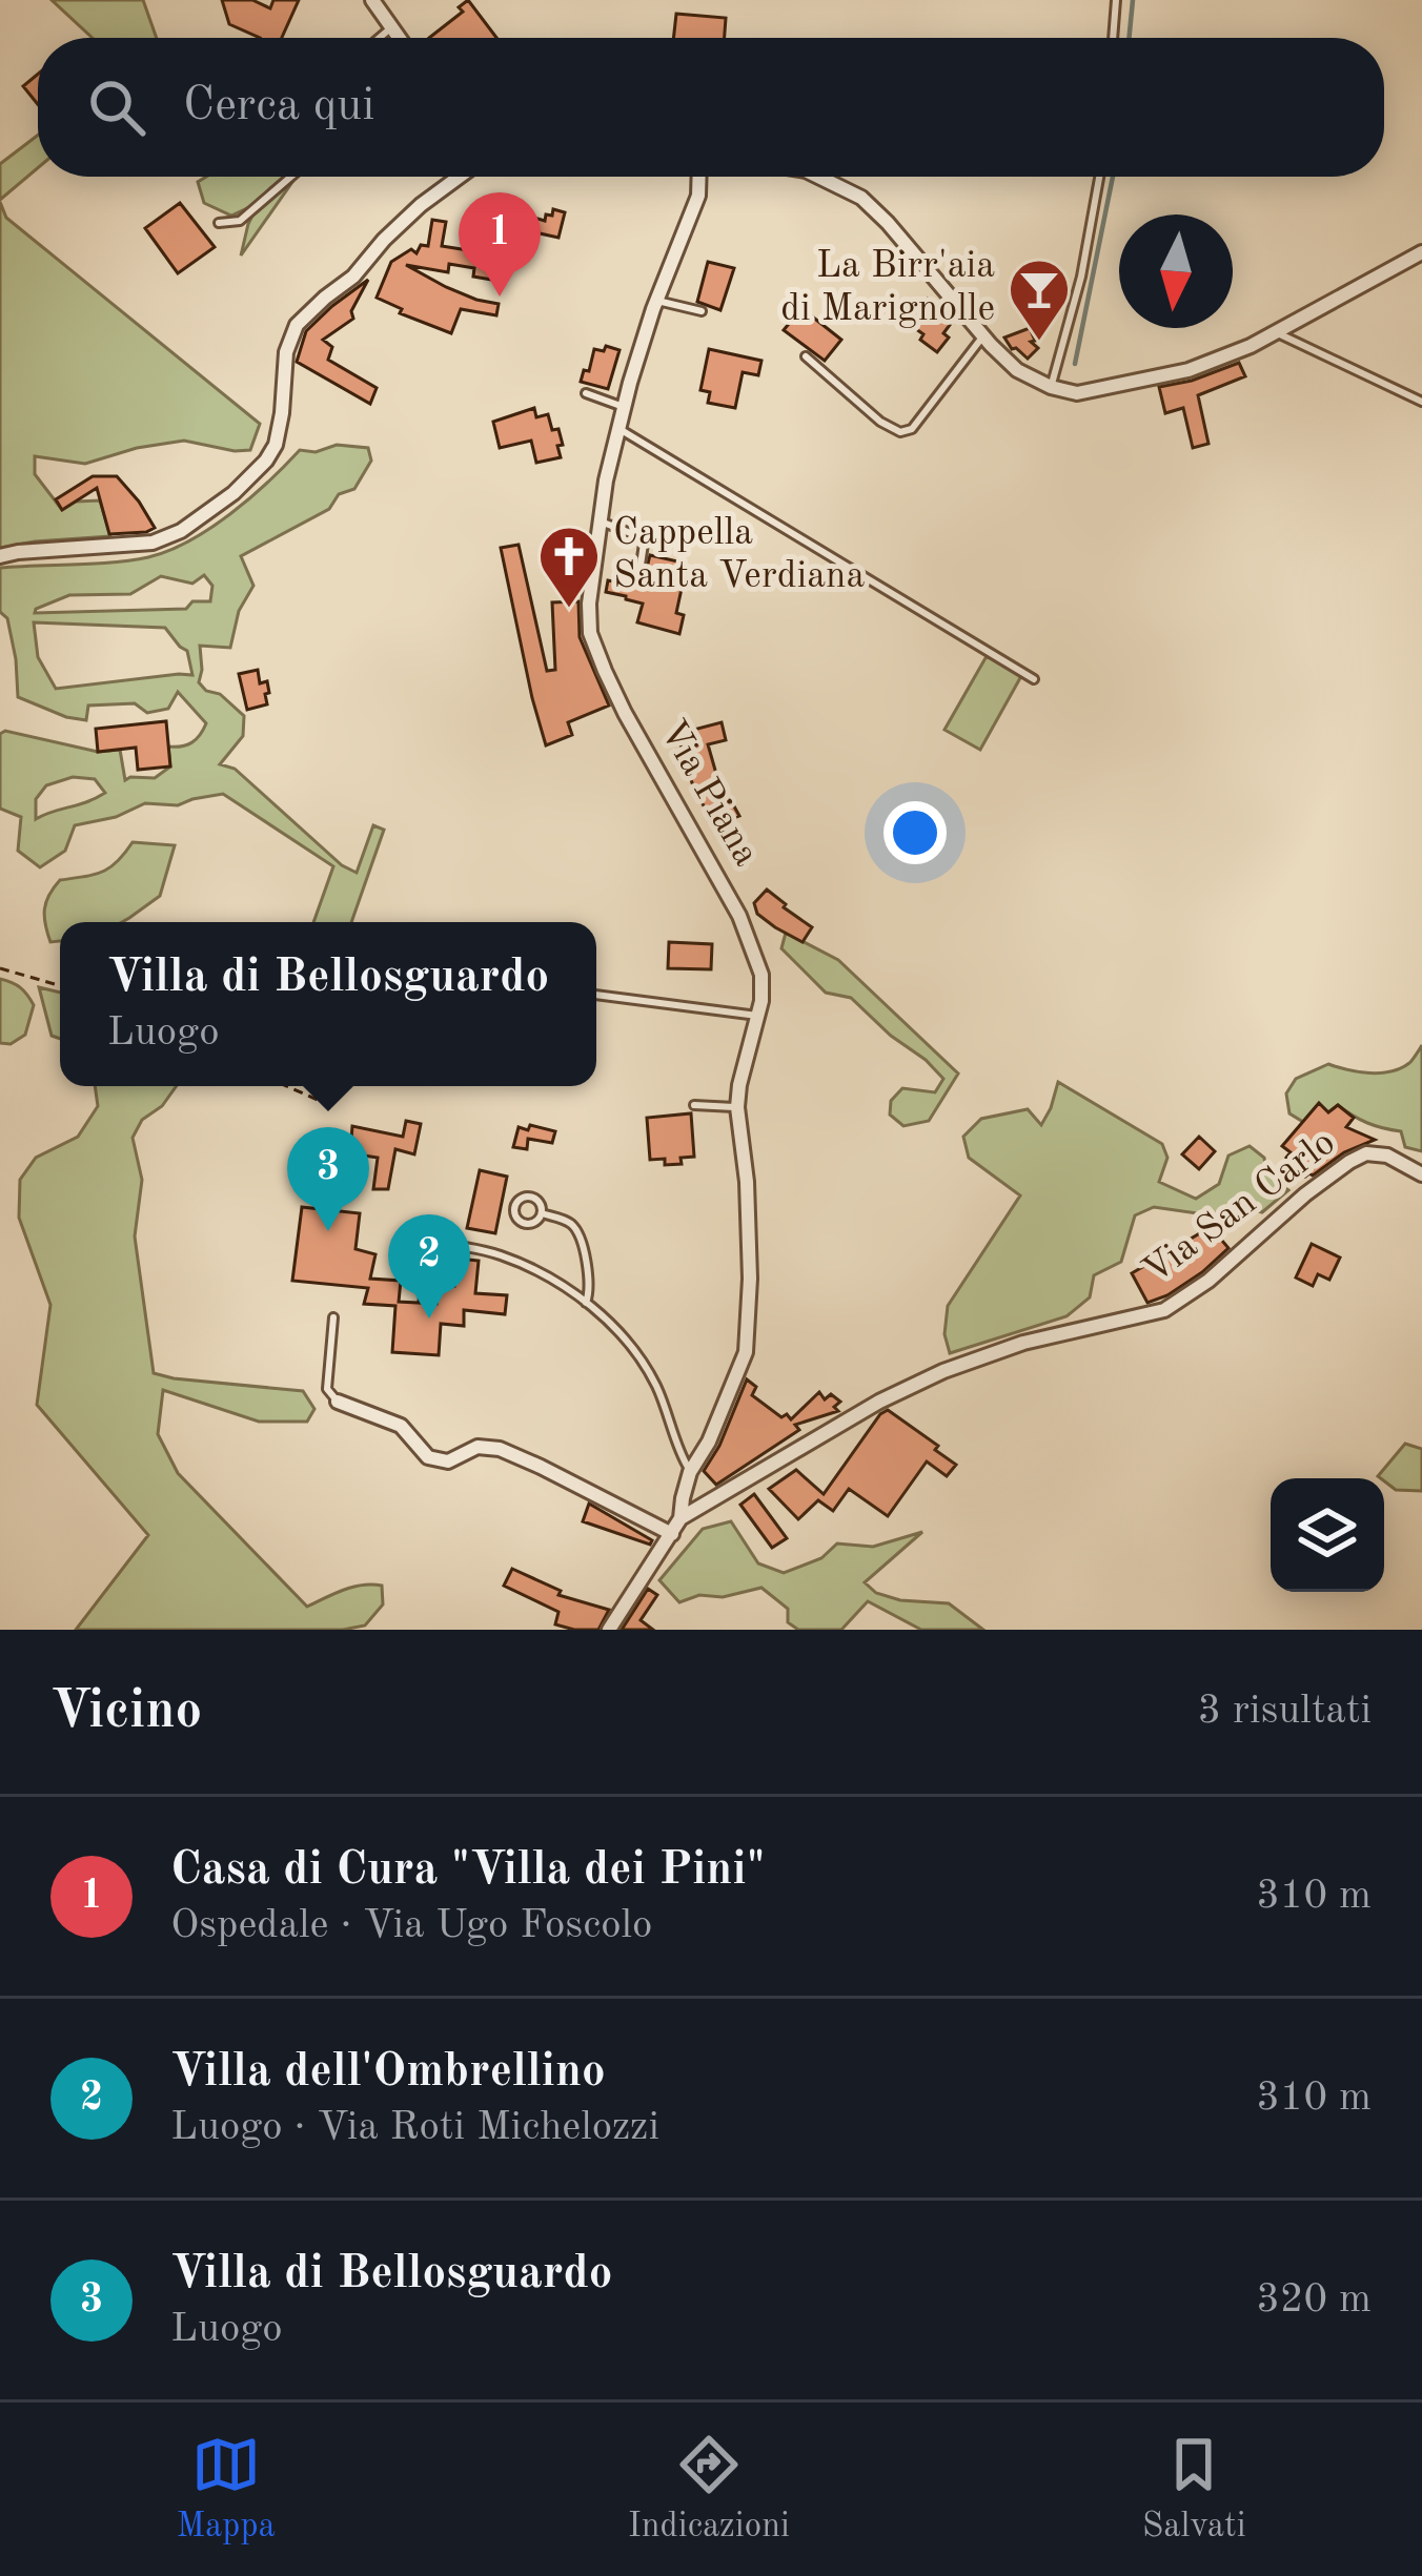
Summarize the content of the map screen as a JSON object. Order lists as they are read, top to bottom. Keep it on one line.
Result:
{"streets":{"street":["Via Piana","Via San Carlo"]},"crossings":[["Via Piana","Via San Carlo"]],"places":{"bar":["La Birr'aia di Marignolle"],"church":["Cappella Santa Verdiana"]},"north":"bottom","page":{"search":"Cerca qui","pins":["1","3","2"],"popup":["Villa di Bellosguardo","Luogo"],"heading":["Vicino","3 risultati"],"list":[{"mark":"1","name":"Casa di Cura \"Villa dei Pini\"","note":"Ospedale · Via Ugo Foscolo","value":"310 m"},{"mark":"2","name":"Villa dell'Ombrellino","note":"Luogo · Via Roti Michelozzi","value":"310 m"},{"mark":"3","name":"Villa di Bellosguardo","note":"Luogo","value":"320 m"}],"nav":["Mappa","Indicazioni","Salvati"]}}
